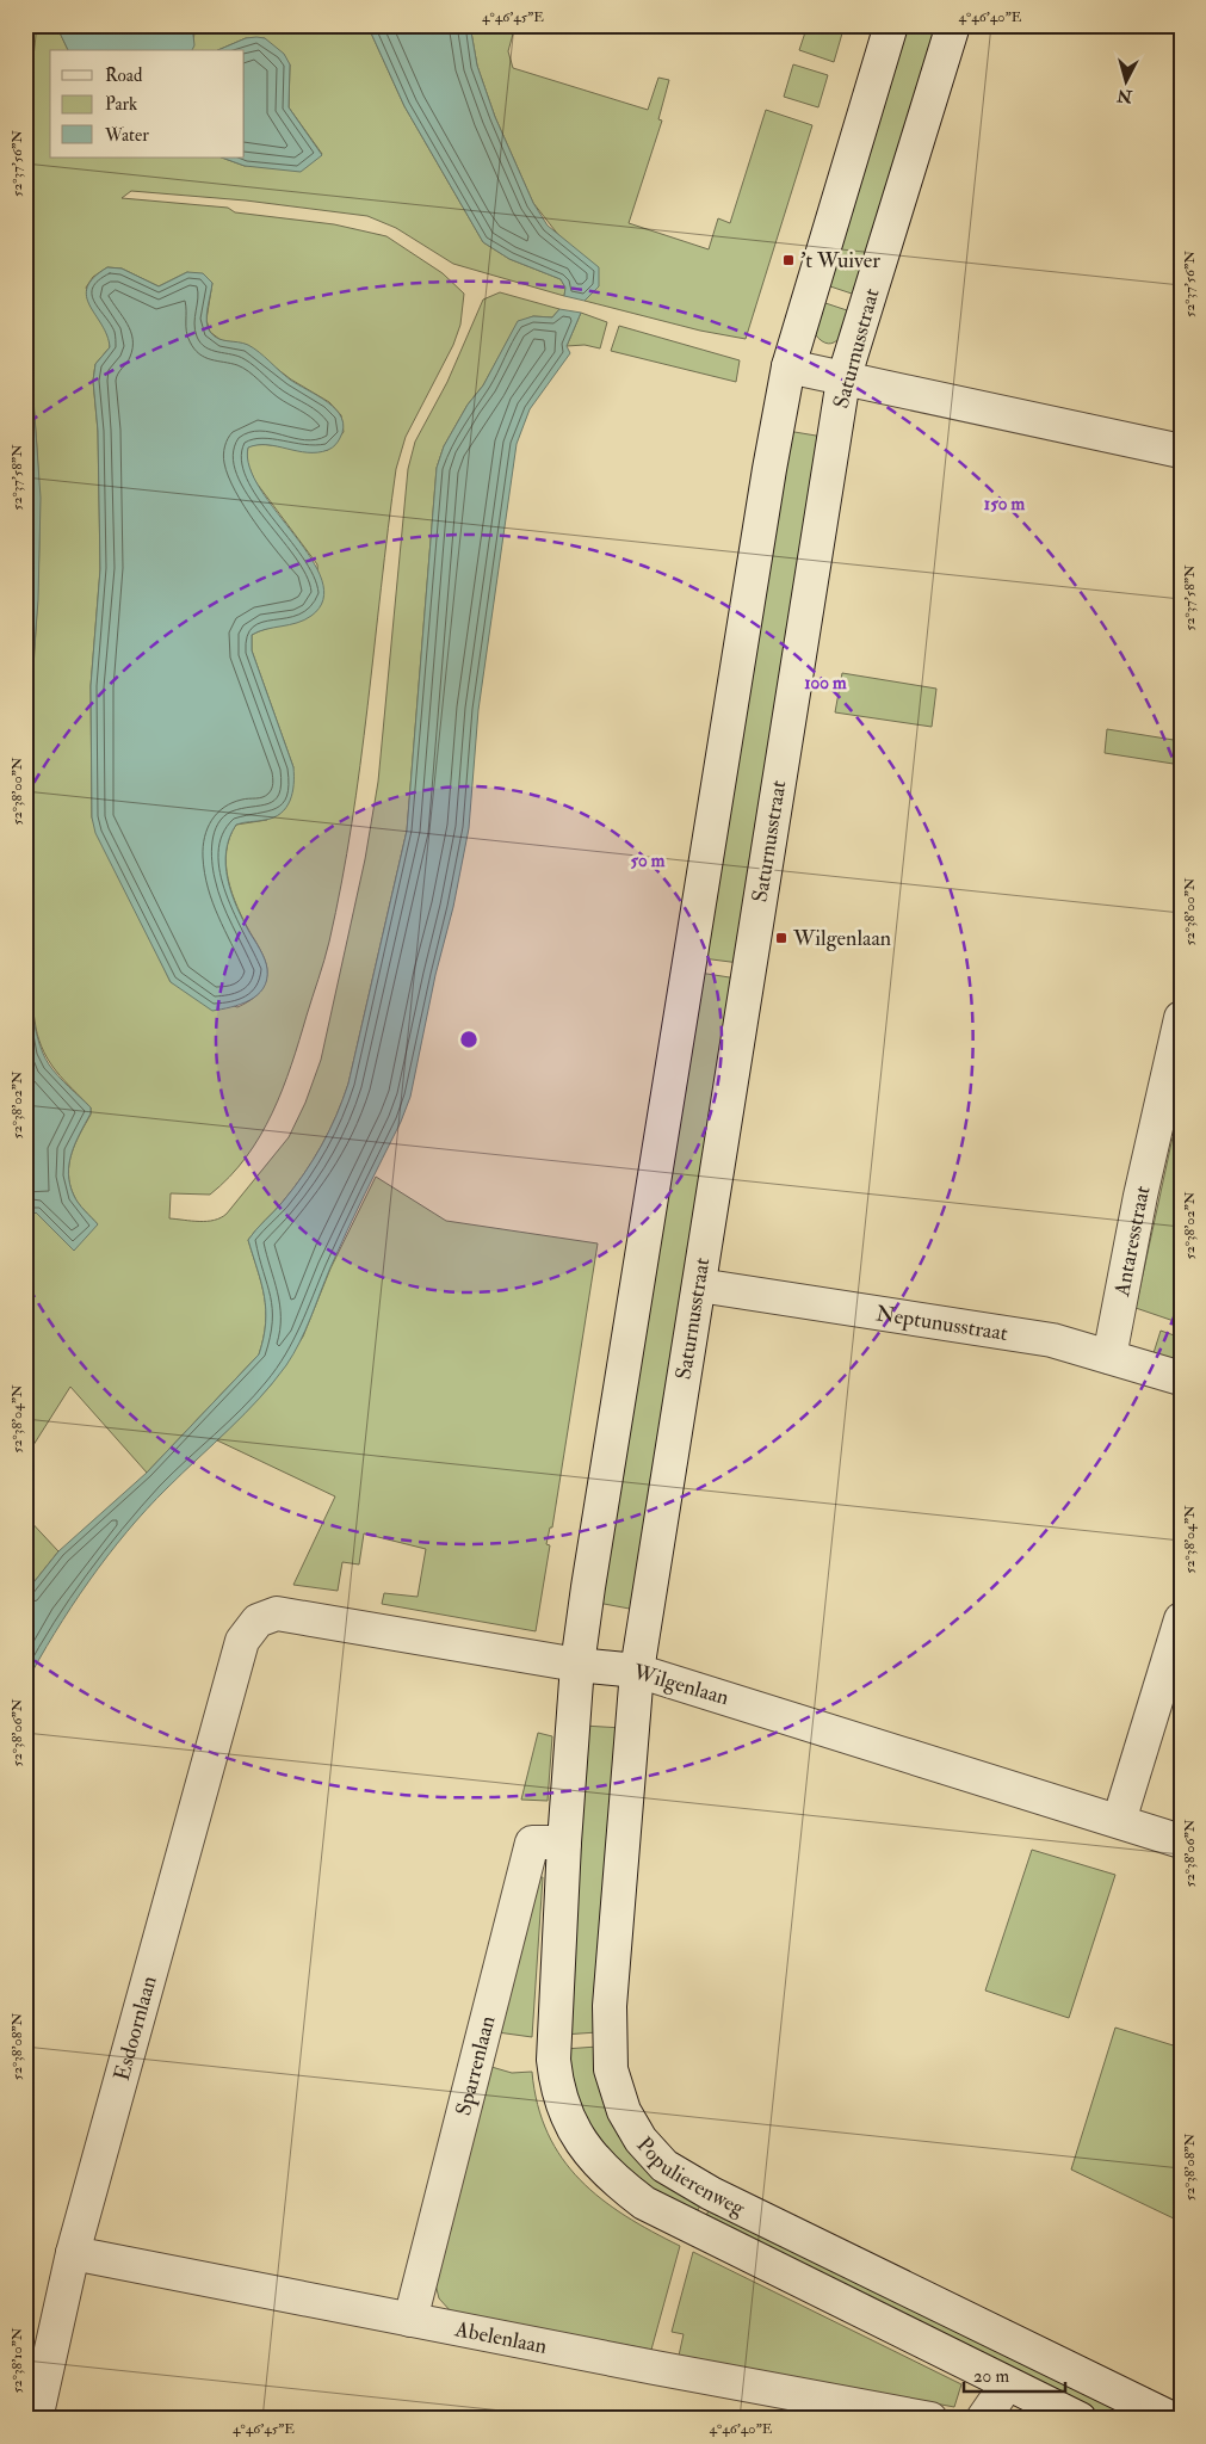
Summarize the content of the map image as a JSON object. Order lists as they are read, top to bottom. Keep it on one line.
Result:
{"streets":{"street":["Saturnusstraat","Antaresstraat","Neptunusstraat","Wilgenlaan","Esdoornlaan","Sparrenlaan","Populierenweg","Abelenlaan"]},"crossings":[["Saturnusstraat","Neptunusstraat"],["Saturnusstraat","Wilgenlaan"],["Saturnusstraat","Populierenweg"],["Antaresstraat","Neptunusstraat"],["Wilgenlaan","Esdoornlaan"],["Wilgenlaan","Populierenweg"],["Esdoornlaan","Abelenlaan"],["Sparrenlaan","Populierenweg"],["Sparrenlaan","Abelenlaan"]],"places":{"transit":["'t Wuiver","Wilgenlaan"]},"legend":["Road","Park","Water"],"scale_bar":"20 m","north":"bottom","coordinates":["4°46'45\"E","4°46'40\"E","52°37'56\"N","52°37'58\"N","52°38'00\"N","52°38'02\"N","52°38'04\"N","52°38'06\"N","52°38'08\"N","52°38'10\"N"],"rings":["150 m","100 m","50 m"]}
